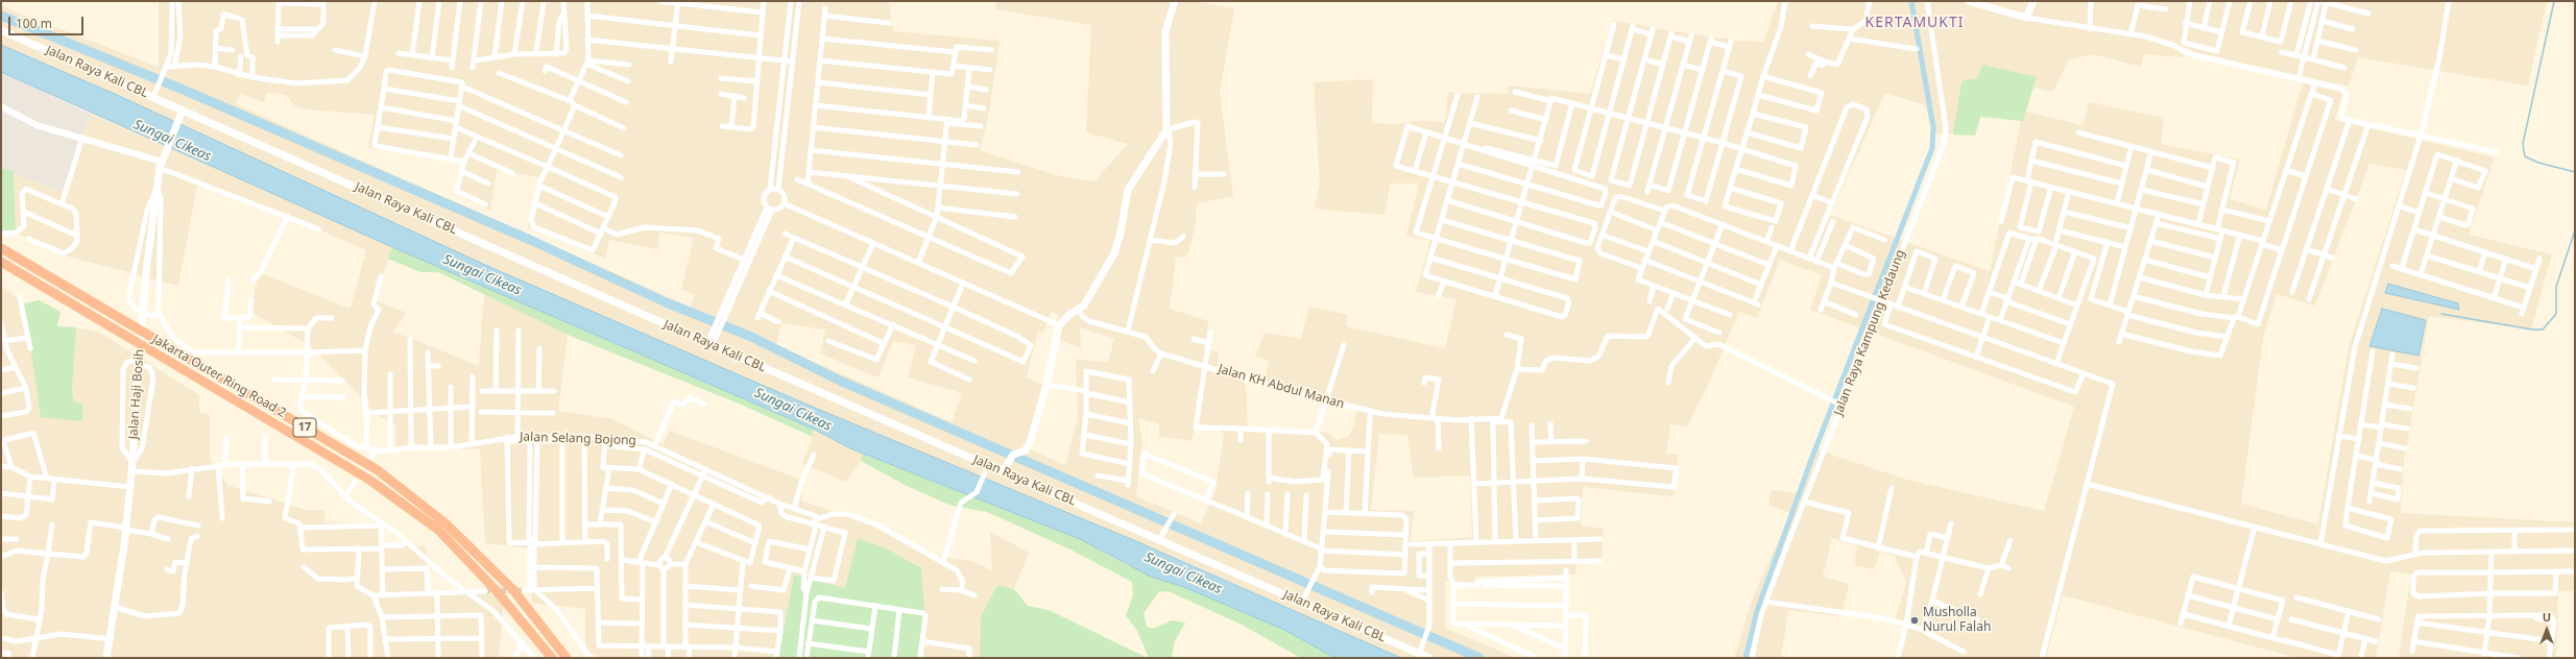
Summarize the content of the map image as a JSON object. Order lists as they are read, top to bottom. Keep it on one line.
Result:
{"streets":{"highway":["Jakarta Outer Ring Road 2","17"],"main road":["Jalan Raya Kali CBL","Jalan Haji Bosih"],"street":["Jalan Raya Kampung Kedaung","Jalan KH Abdul Manan","Jalan Selang Bojong"]},"crossings":[["Jalan Raya Kali CBL","Jalan Haji Bosih"]],"districts":["KERTAMUKTI"],"water":["Sungai Cikeas"],"places":["Musholla Nurul Falah"],"scale_bar":"100 m","north":"top"}
